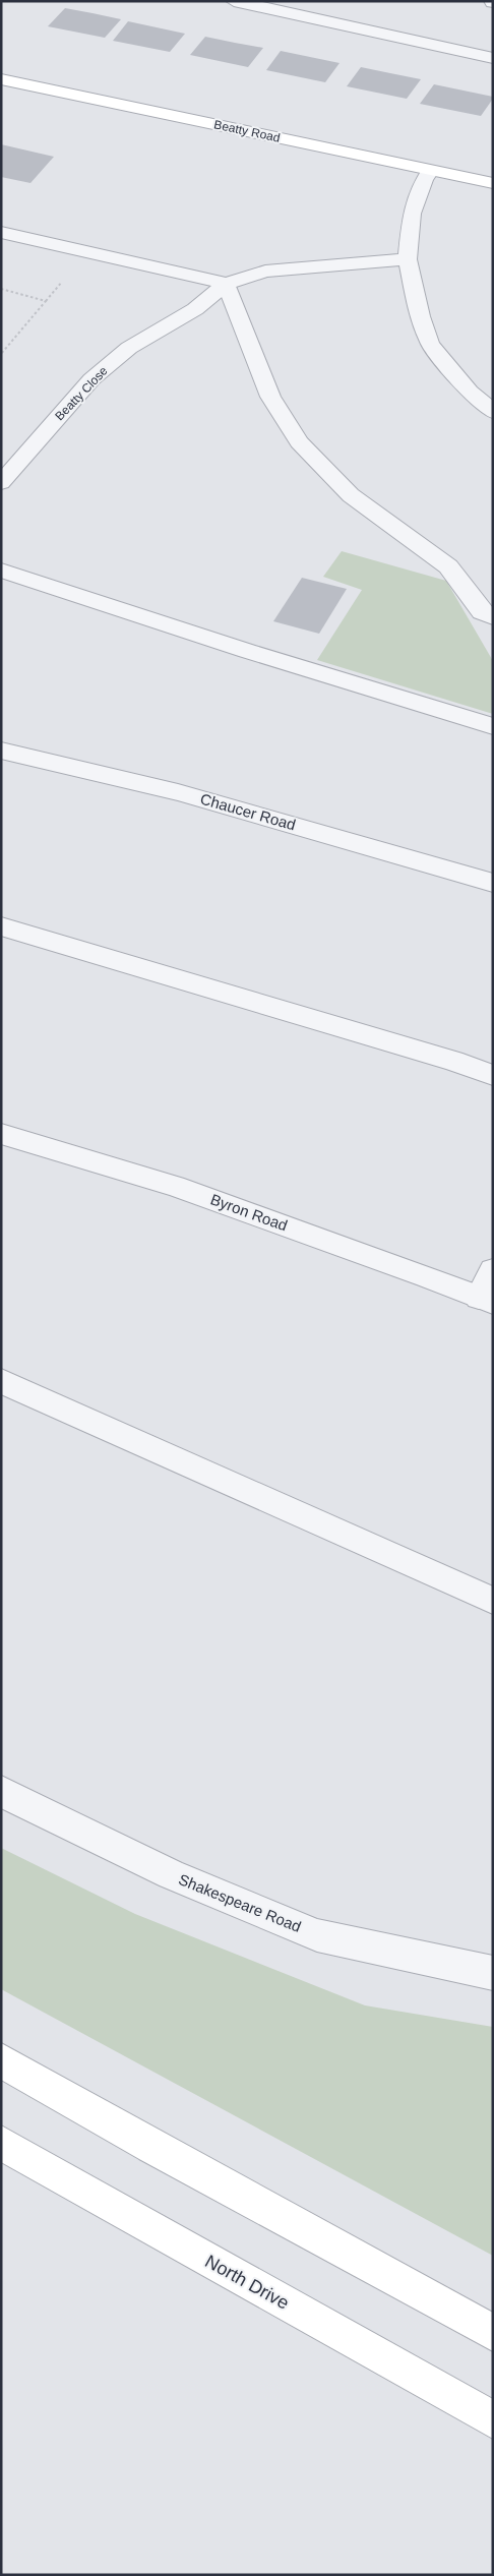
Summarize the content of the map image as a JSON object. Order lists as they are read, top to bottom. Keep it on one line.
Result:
{"streets":{"street":["Beatty Road","Beatty Close","Chaucer Road","Byron Road","Shakespeare Road","North Drive"]}}
